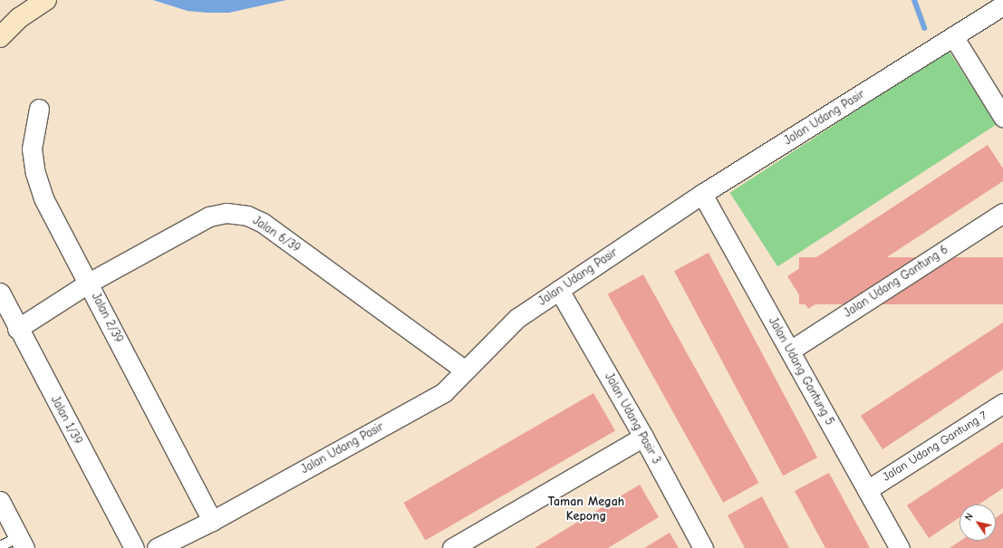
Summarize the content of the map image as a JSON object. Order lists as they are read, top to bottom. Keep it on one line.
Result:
{"streets":{"street":["Jalan Udang Pasir","Jalan 6/39","Jalan Udang Gantung 6","Jalan 2/39","Jalan Udang Gantung 5","Jalan Udang Pasir 3","Jalan 1/39","Jalan Udang Gantung 7"]},"crossings":[["Jalan Udang Pasir","Jalan 6/39"],["Jalan Udang Pasir","Jalan 2/39"],["Jalan Udang Pasir","Jalan Udang Gantung 5"],["Jalan Udang Pasir","Jalan Udang Pasir 3"],["Jalan 6/39","Jalan 2/39"],["Jalan 6/39","Jalan 1/39"],["Jalan Udang Gantung 6","Jalan Udang Gantung 5"],["Jalan Udang Gantung 5","Jalan Udang Gantung 7"]],"districts":["Taman Megah Kepong"],"north":"top left"}
